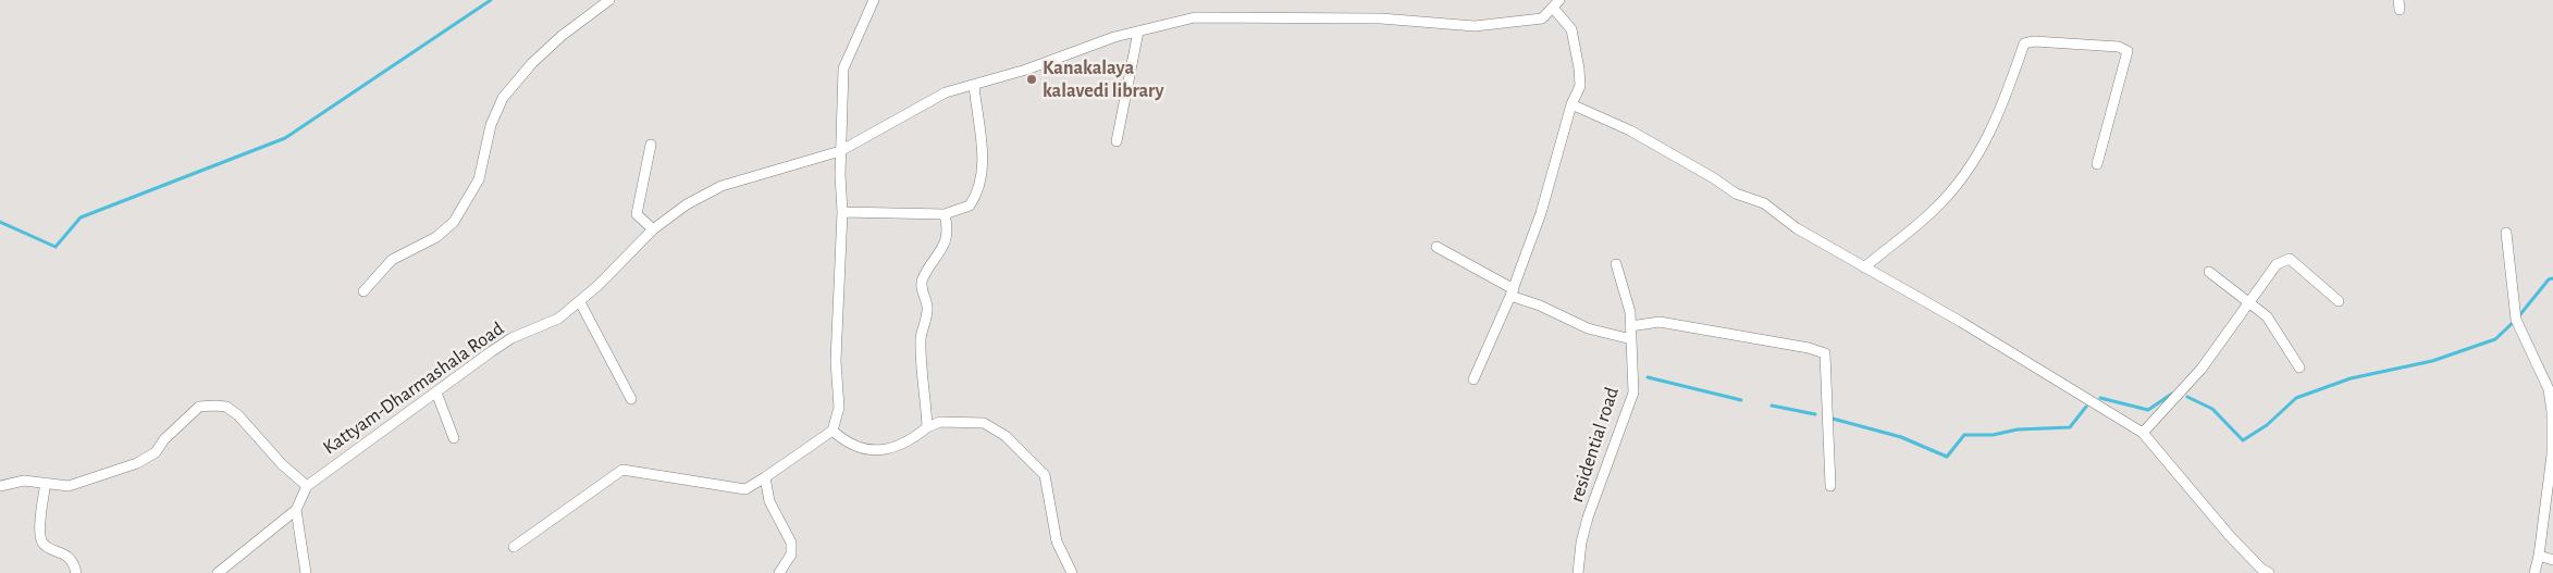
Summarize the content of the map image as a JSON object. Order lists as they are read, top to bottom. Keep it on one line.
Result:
{"streets":{"street":["Kattyam-Dharmashala Road","residential road"]},"places":["Kanakalaya kalavedi library"]}
